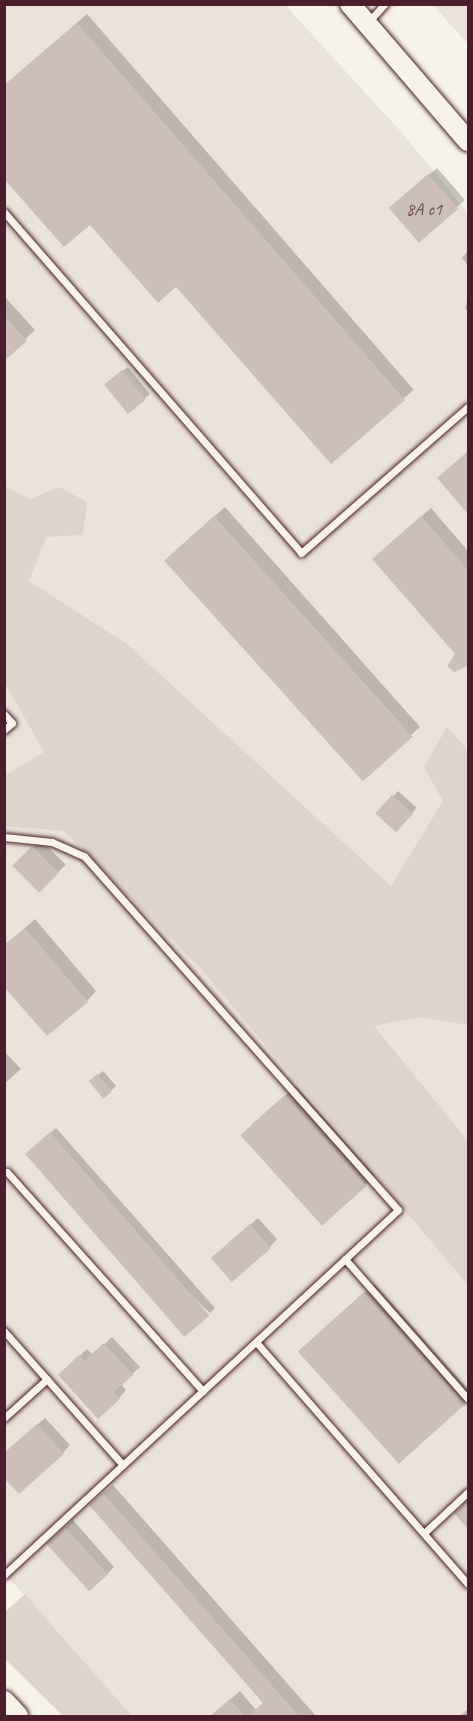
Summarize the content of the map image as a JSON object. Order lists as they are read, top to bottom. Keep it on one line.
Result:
{"house_numbers":["8А с1"]}
